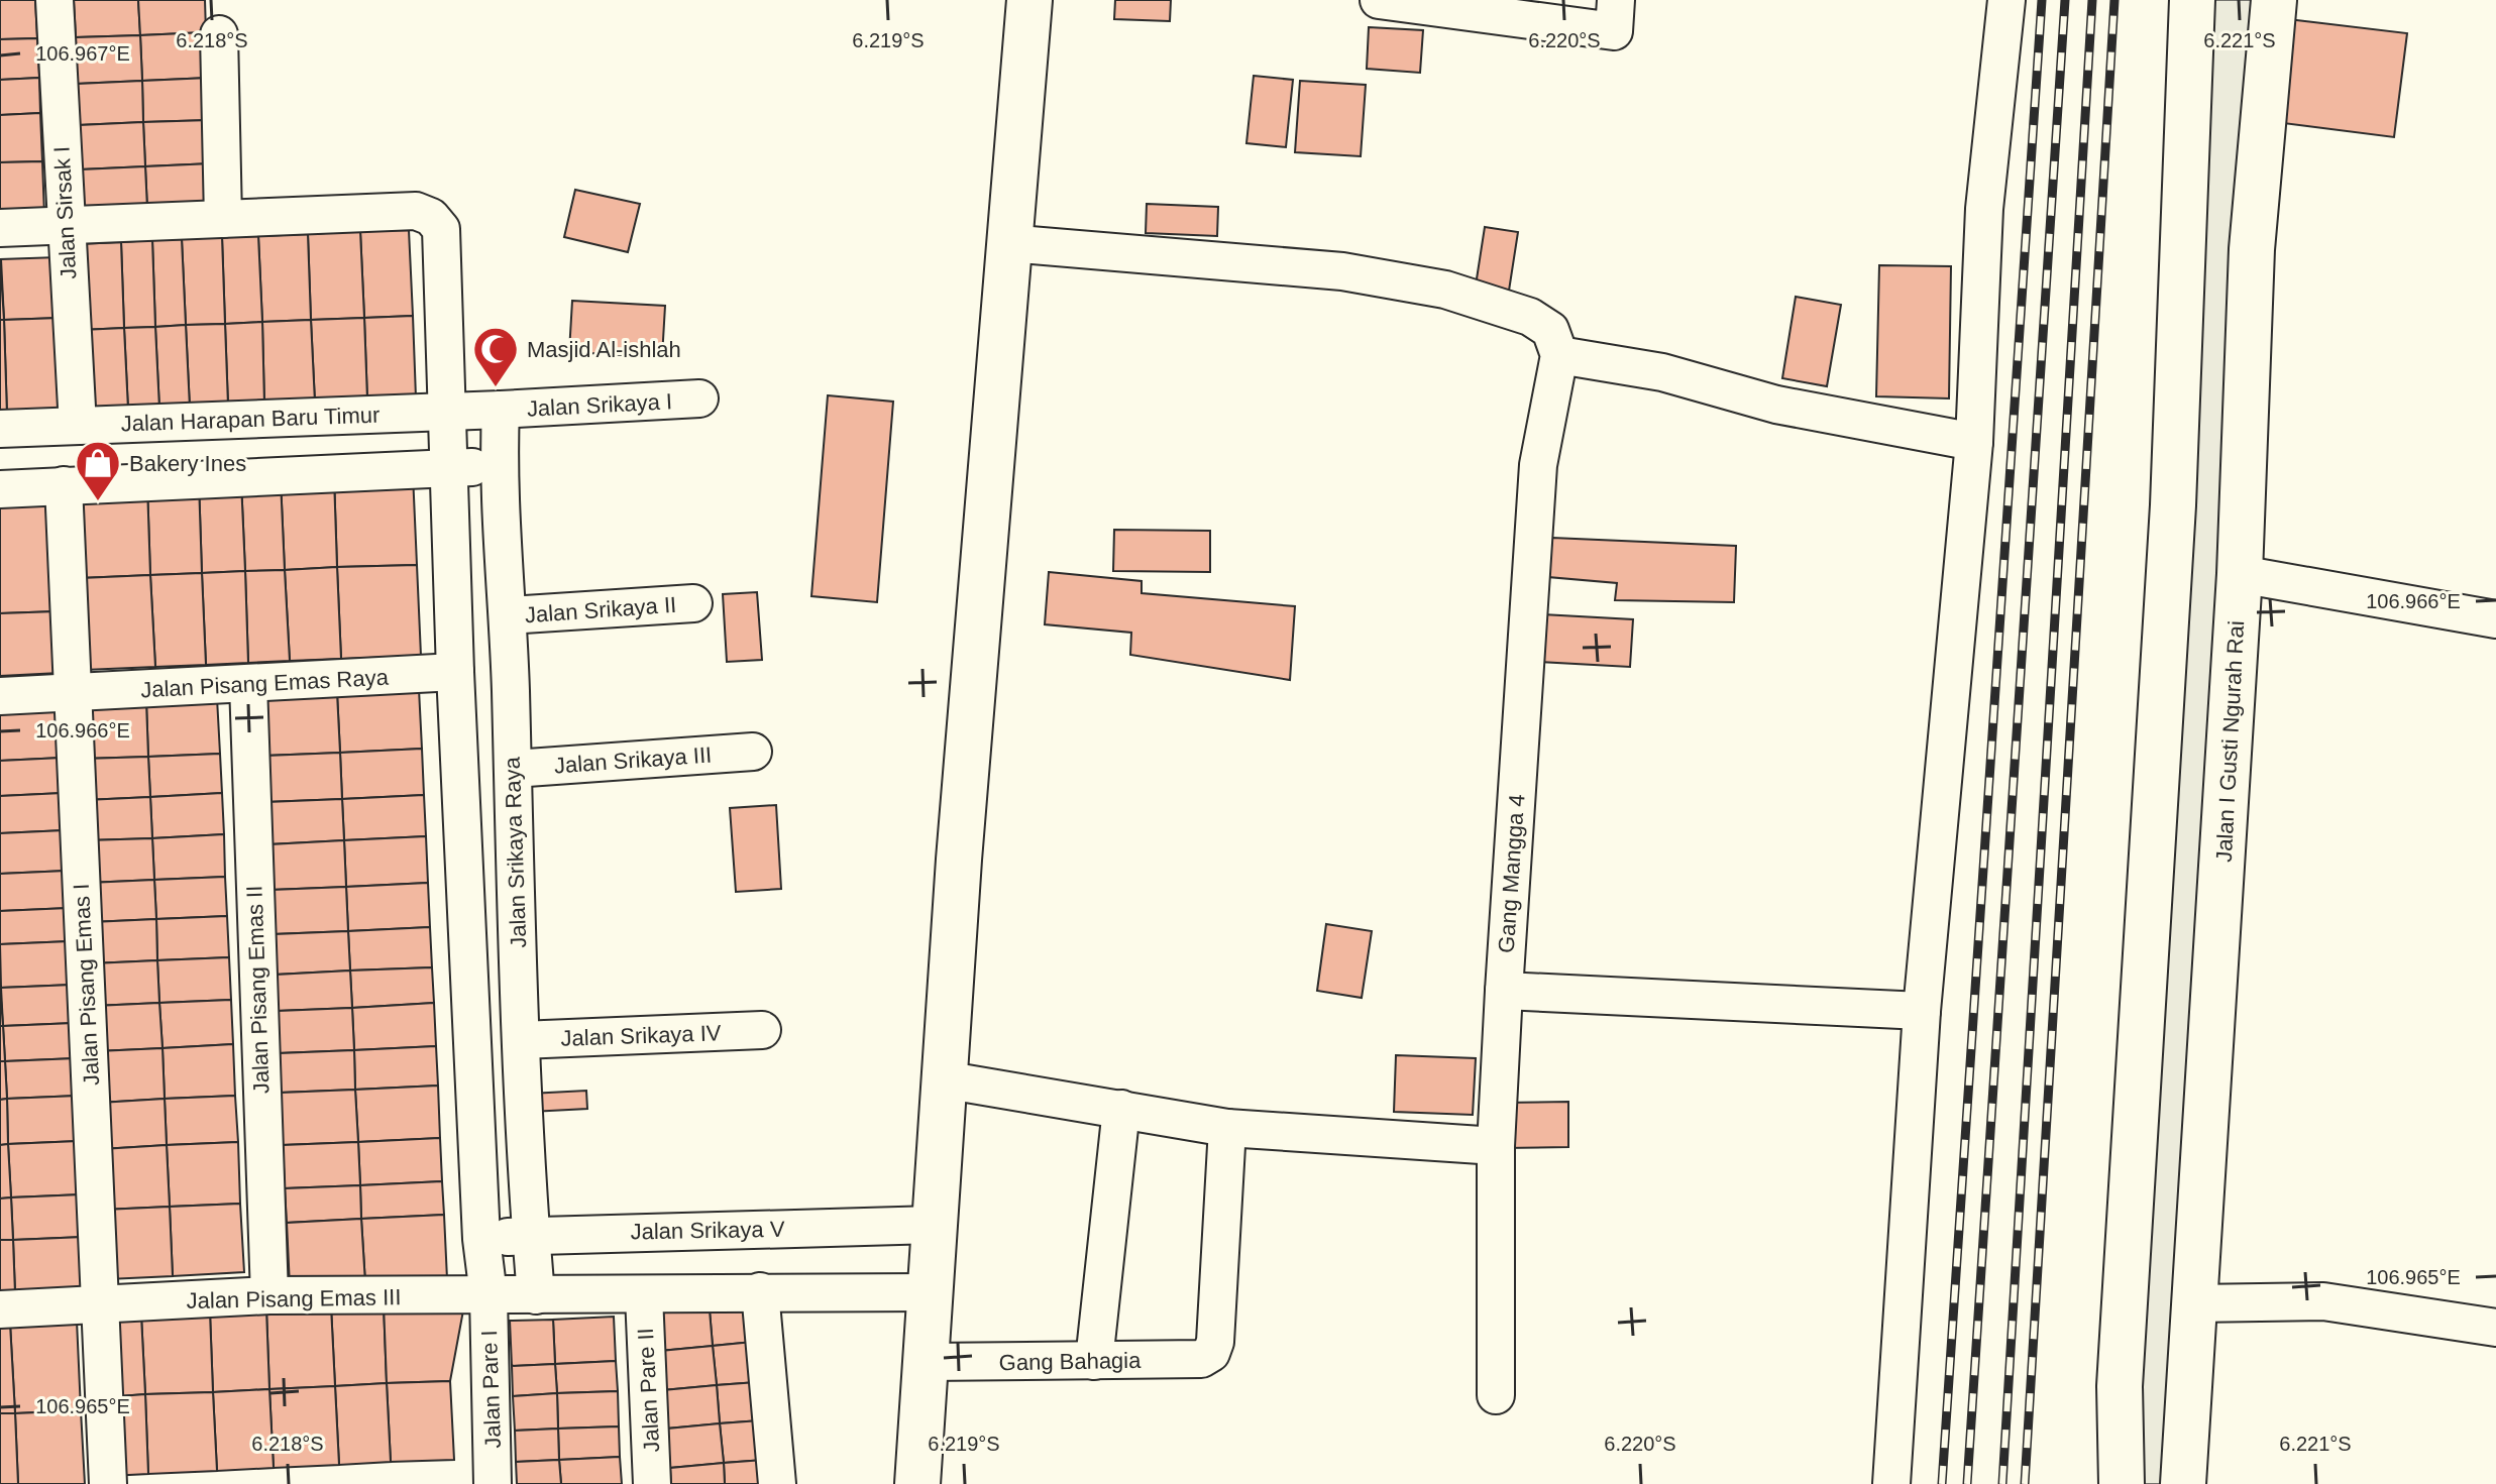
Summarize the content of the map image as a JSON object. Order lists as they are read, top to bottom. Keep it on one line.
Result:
{"streets":{"main road":["Jalan I Gusti Ngurah Rai"],"street":["Jalan Sirsak I","Jalan Srikaya I","Jalan Harapan Baru Timur","Jalan Srikaya II","Jalan Pisang Emas Raya","Jalan Srikaya III","Jalan Srikaya Raya","Gang Mangga 4","Jalan Pisang Emas I","Jalan Pisang Emas II","Jalan Srikaya IV","Jalan Srikaya V","Jalan Pisang Emas III","Gang Bahagia","Jalan Pare I","Jalan Pare II"]},"crossings":[["Jalan Sirsak I","Jalan Harapan Baru Timur"],["Jalan Srikaya I","Jalan Harapan Baru Timur"],["Jalan Srikaya I","Jalan Srikaya Raya"],["Jalan Harapan Baru Timur","Jalan Srikaya Raya"],["Jalan Srikaya II","Jalan Srikaya Raya"],["Jalan Pisang Emas Raya","Jalan Pisang Emas I"],["Jalan Pisang Emas Raya","Jalan Pisang Emas II"],["Jalan Srikaya III","Jalan Srikaya Raya"],["Jalan Srikaya Raya","Jalan Srikaya IV"],["Jalan Srikaya Raya","Jalan Srikaya V"],["Jalan Pisang Emas I","Jalan Pisang Emas III"],["Jalan Pisang Emas II","Jalan Pisang Emas III"],["Jalan Pisang Emas III","Jalan Pare I"]],"places":{"mosque":["Masjid Al-ishlah"],"shop":["Bakery Ines"]},"coordinates":["6.218°S","6.219°S","6.220°S","6.221°S","106.967°E","106.966°E","106.965°E"]}
